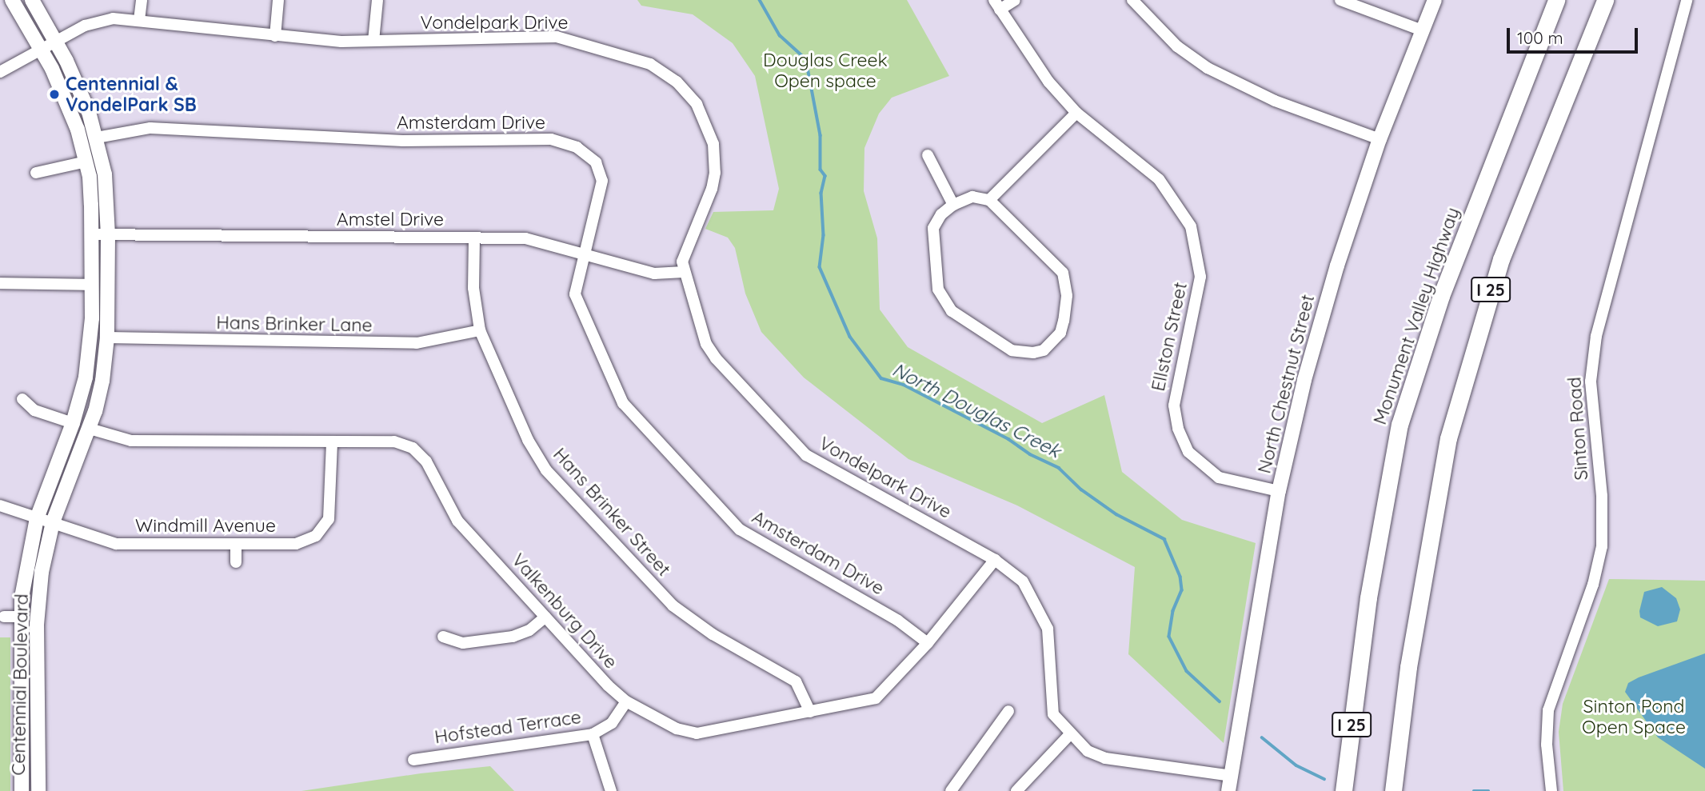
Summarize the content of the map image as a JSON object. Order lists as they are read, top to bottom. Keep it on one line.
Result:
{"streets":{"highway":["I 25","Monument Valley Highway"],"main road":["North Chestnut Street","Centennial Boulevard"],"street":["Vondelpark Drive","Amsterdam Drive","Amstel Drive","Hans Brinker Lane","Ellston Street","Sinton Road","Hans Brinker Street","Windmill Avenue","Valkenburg Drive","Hofstead Terrace"]},"crossings":[["Vondelpark Drive","Amstel Drive"],["Vondelpark Drive","North Chestnut Street"],["Vondelpark Drive","Valkenburg Drive"],["Vondelpark Drive","Centennial Boulevard"],["Amsterdam Drive","Amstel Drive"],["Amsterdam Drive","Valkenburg Drive"],["Amsterdam Drive","Centennial Boulevard"],["Amstel Drive","Hans Brinker Street"],["Amstel Drive","Centennial Boulevard"],["Hans Brinker Lane","Hans Brinker Street"],["Hans Brinker Lane","Centennial Boulevard"],["Ellston Street","North Chestnut Street"],["Hans Brinker Street","Valkenburg Drive"],["Windmill Avenue","Valkenburg Drive"],["Windmill Avenue","Centennial Boulevard"],["Valkenburg Drive","Centennial Boulevard"],["Valkenburg Drive","Hofstead Terrace"]],"water":["North Douglas Creek"],"parks":["Douglas Creek Open space","Sinton Pond Open Space"],"places":["Centennial & VondelPark SB"],"scale_bar":"100 m"}
